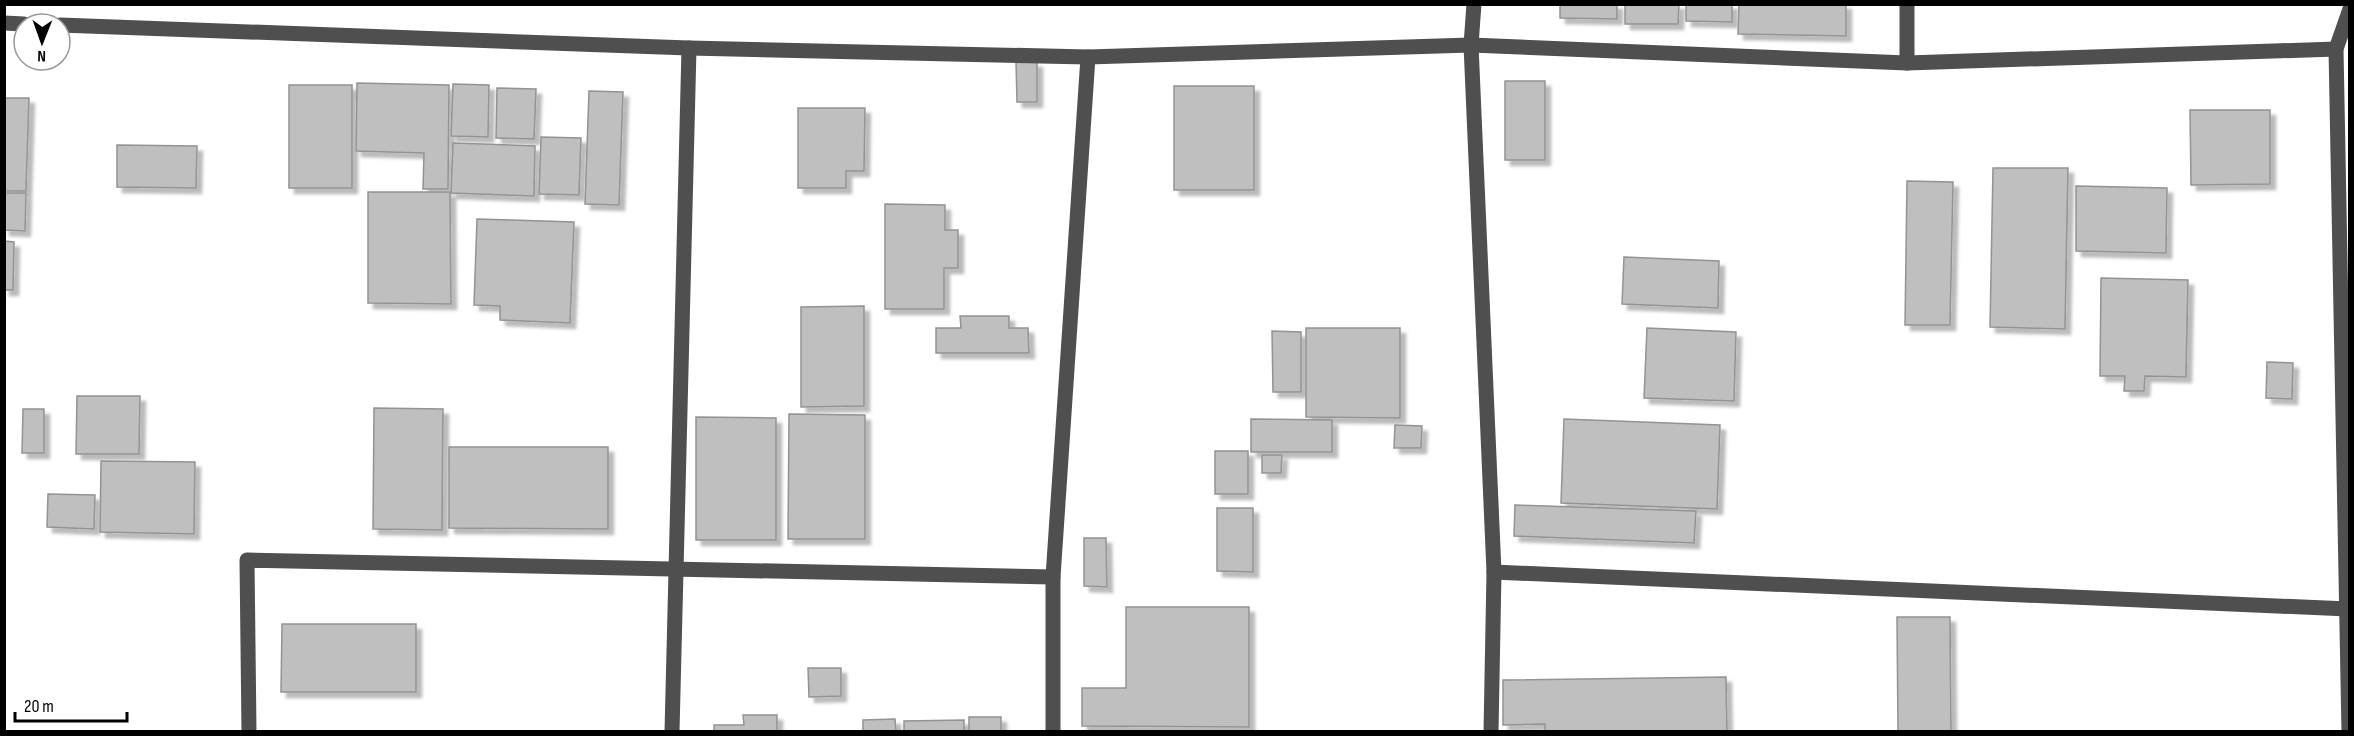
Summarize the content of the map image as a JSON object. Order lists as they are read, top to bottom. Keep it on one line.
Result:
{"scale_bar":"20 m","north":"bottom"}
